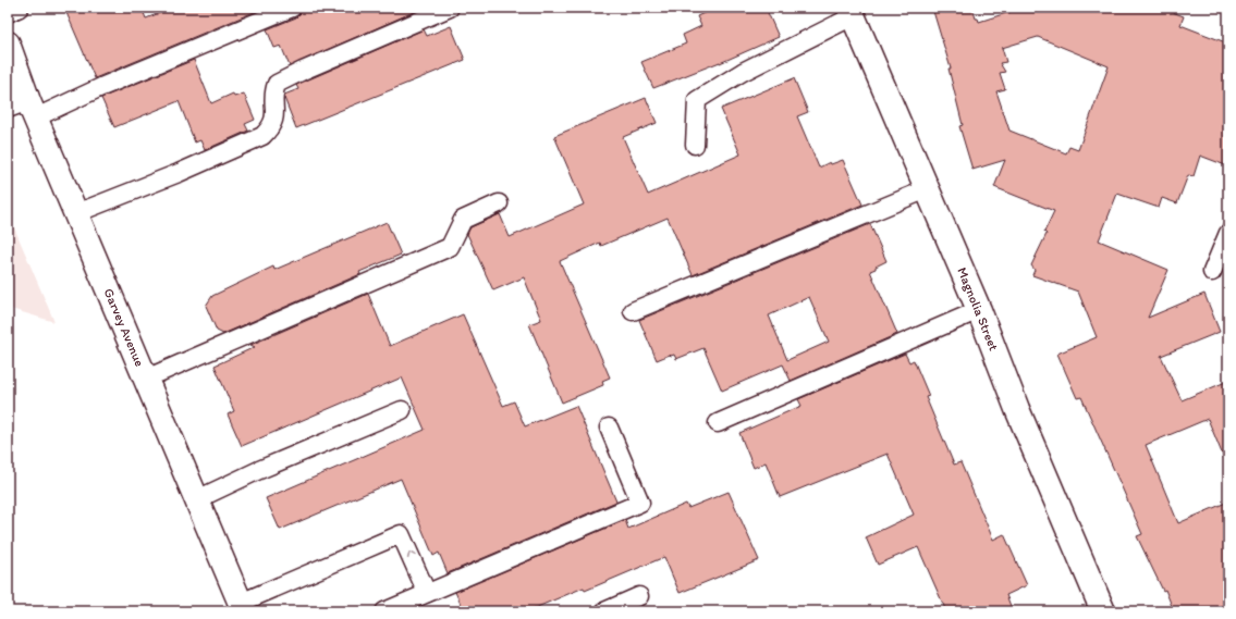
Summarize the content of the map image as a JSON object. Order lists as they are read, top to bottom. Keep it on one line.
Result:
{"streets":{"street":["Magnolia Street","Garvey Avenue"]}}
